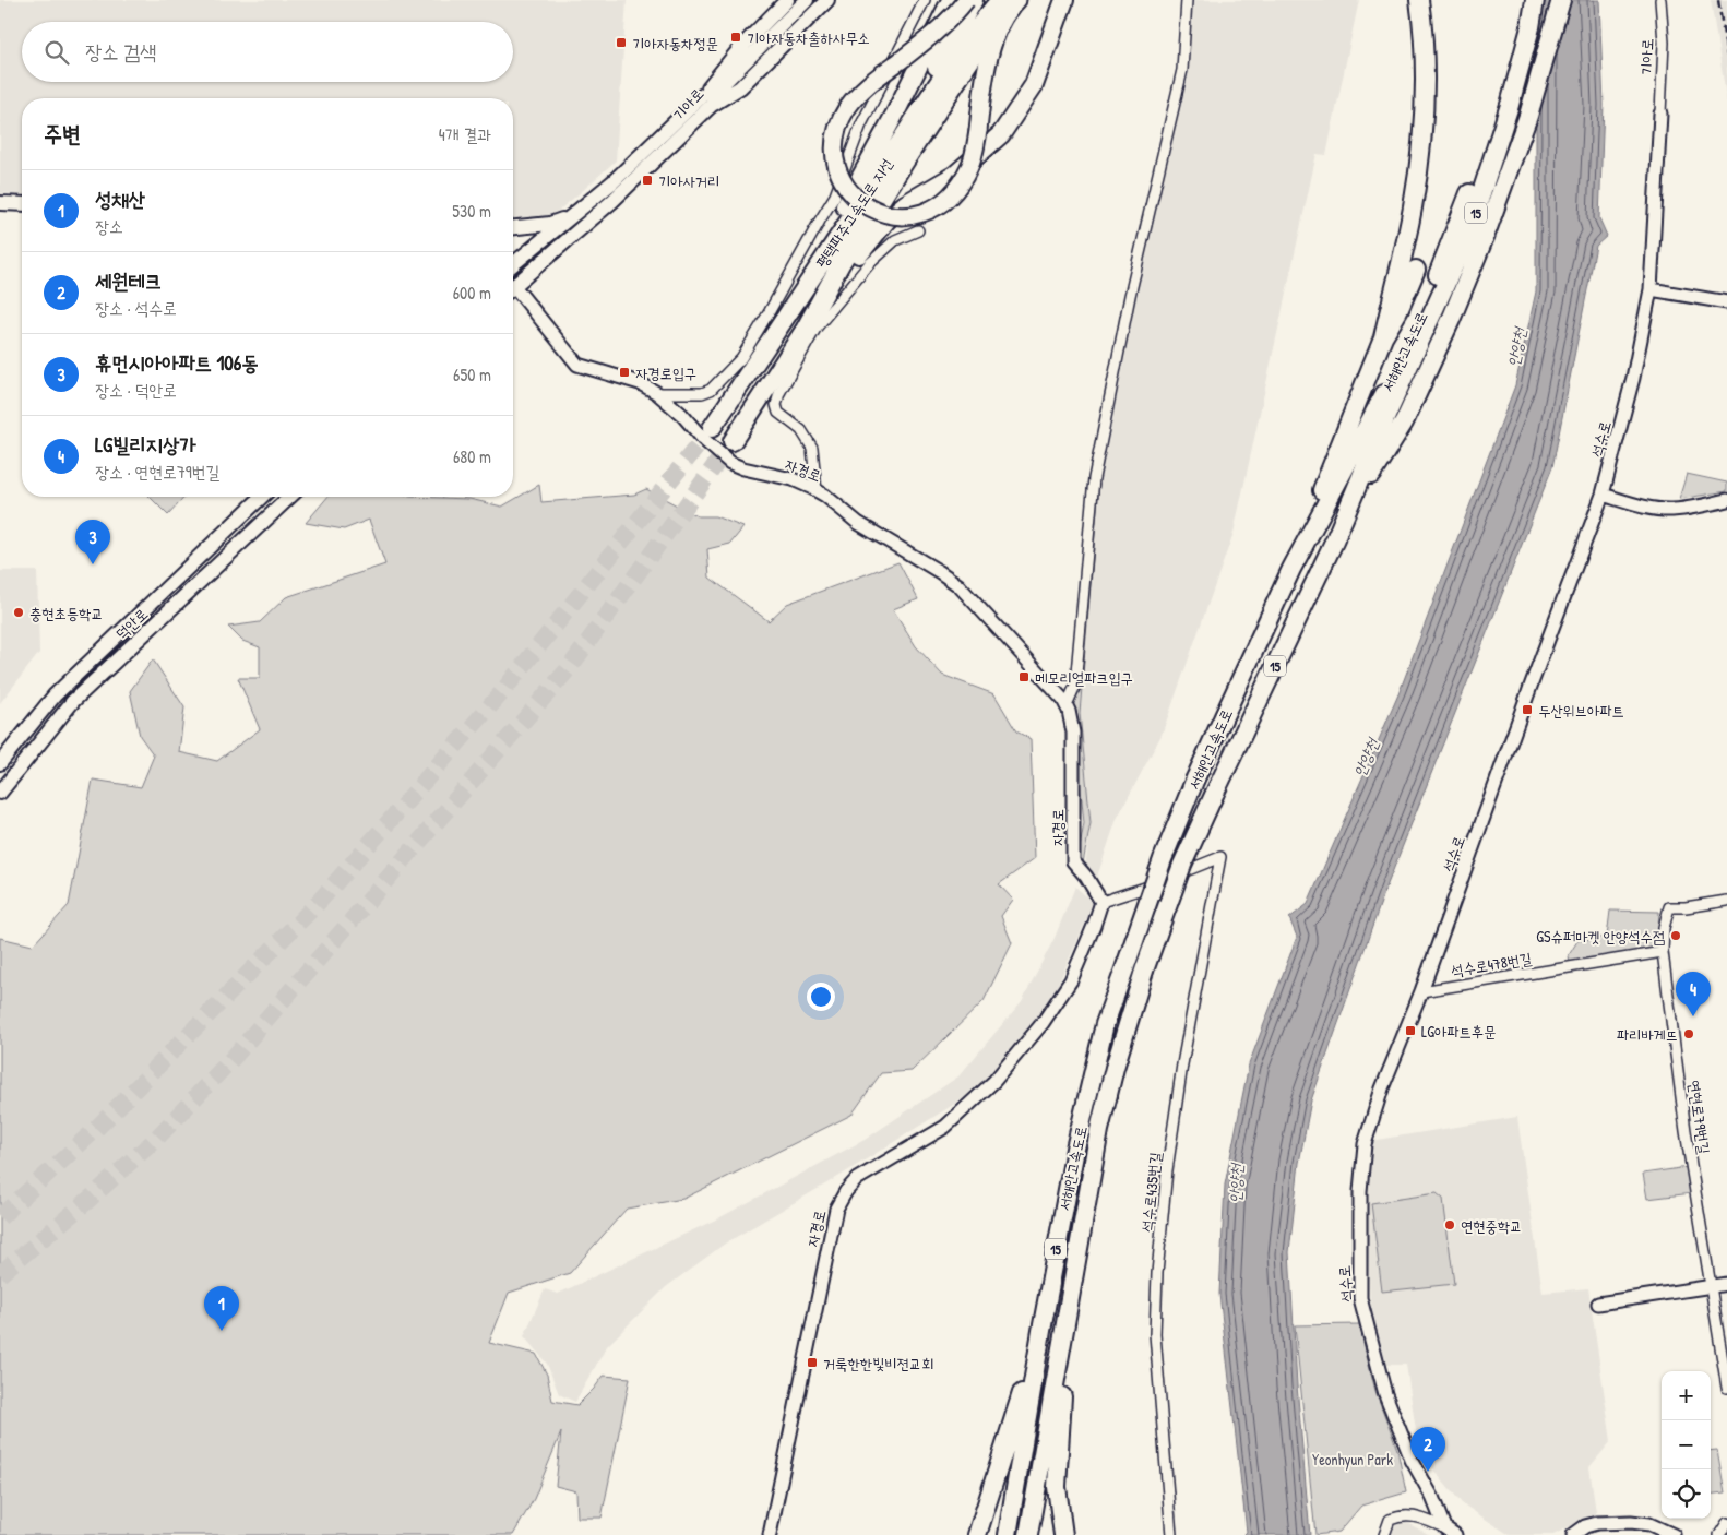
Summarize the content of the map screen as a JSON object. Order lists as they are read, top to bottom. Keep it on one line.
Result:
{"streets":{"highway":["평택파주고속도로 지선","15","서해안고속도로"],"main road":["기아로","덕안로"],"street":["석수로","자경로","석수로478번길","연현로79번길","석수로435번길"]},"crossings":[["기아로","석수로"],["석수로","석수로478번길"],["자경로","석수로435번길"],["석수로478번길","연현로79번길"]],"water":["안양천"],"parks":["Yeonhyun Park"],"places":{"transit":["기아자동차출하사무소","기아자동차정문","기아사거리","자경로입구","메모리얼파크입구","두산위브아파트","LG아파트후문","거룩한한빛비젼교회"],"other":["충현초등학교","GS슈퍼마켓 안양석수점","파리바게뜨","연현중학교"]},"page":{"search":"장소 검색","heading":["주변","4개 결과"],"list":[{"mark":"1","name":"성채산","note":"장소","value":"530 m"},{"mark":"2","name":"세원테크","note":"장소 · 석수로","value":"600 m"},{"mark":"3","name":"휴먼시아아파트 106동","note":"장소 · 덕안로","value":"650 m"},{"mark":"4","name":"LG빌리지상가","note":"장소 · 연현로79번길","value":"680 m"}],"pins":["3","4","1","2"],"map_buttons":["+","−"]}}
